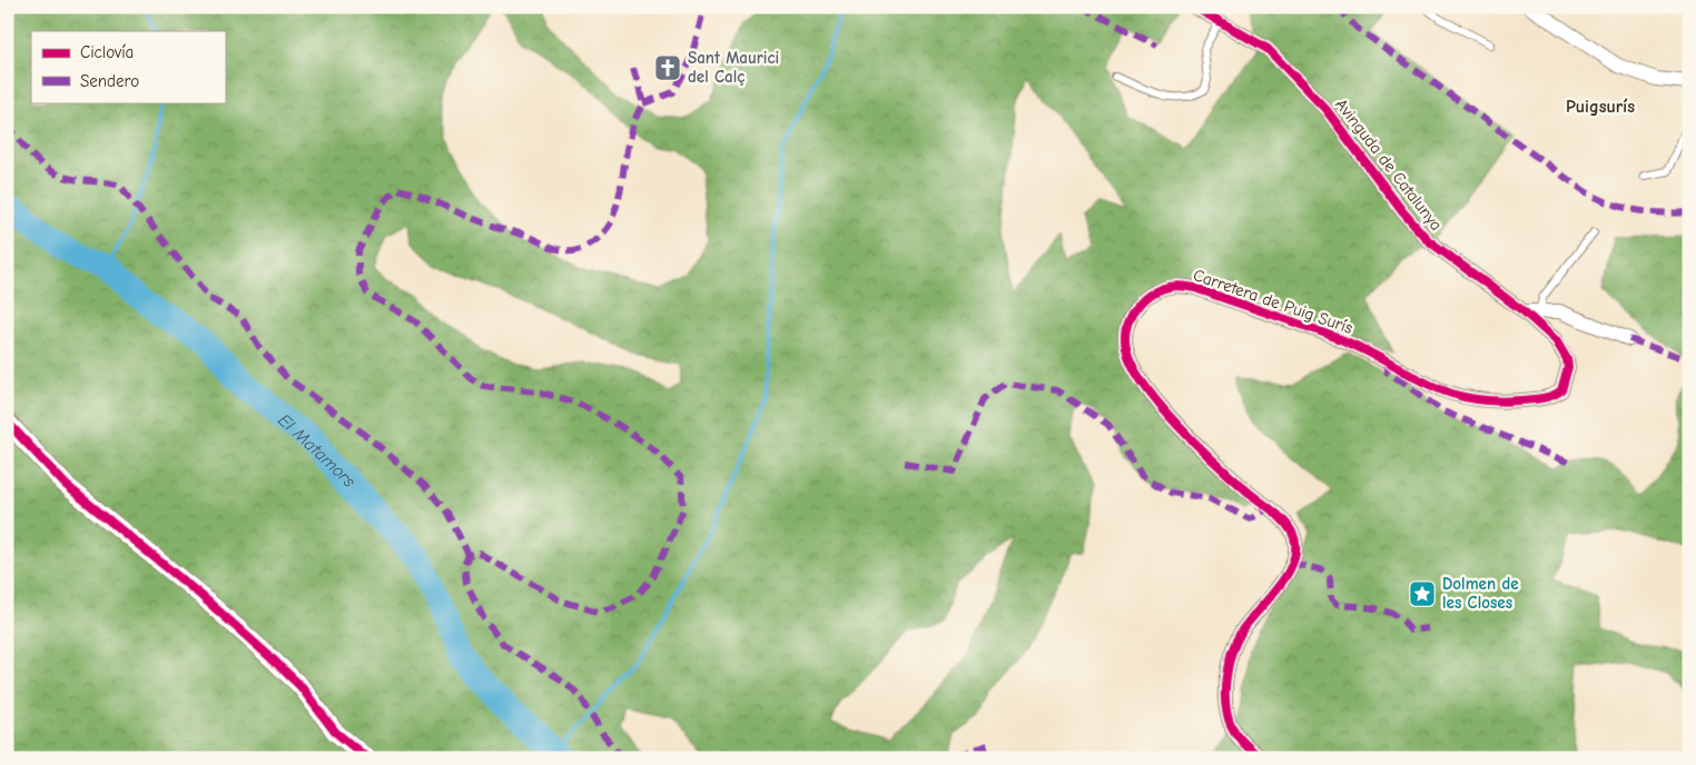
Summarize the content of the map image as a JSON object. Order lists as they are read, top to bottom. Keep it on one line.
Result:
{"streets":{"street":["Avinguda de Catalunya","Carretera de Puig Surís"]},"crossings":[["Avinguda de Catalunya","Carretera de Puig Surís"]],"districts":["Puigsurís"],"water":["El Matamors"],"places":{"church":["Sant Maurici del Calç"],"place":["Dolmen de les Closes"]},"legend":["Ciclovía","Sendero"]}
